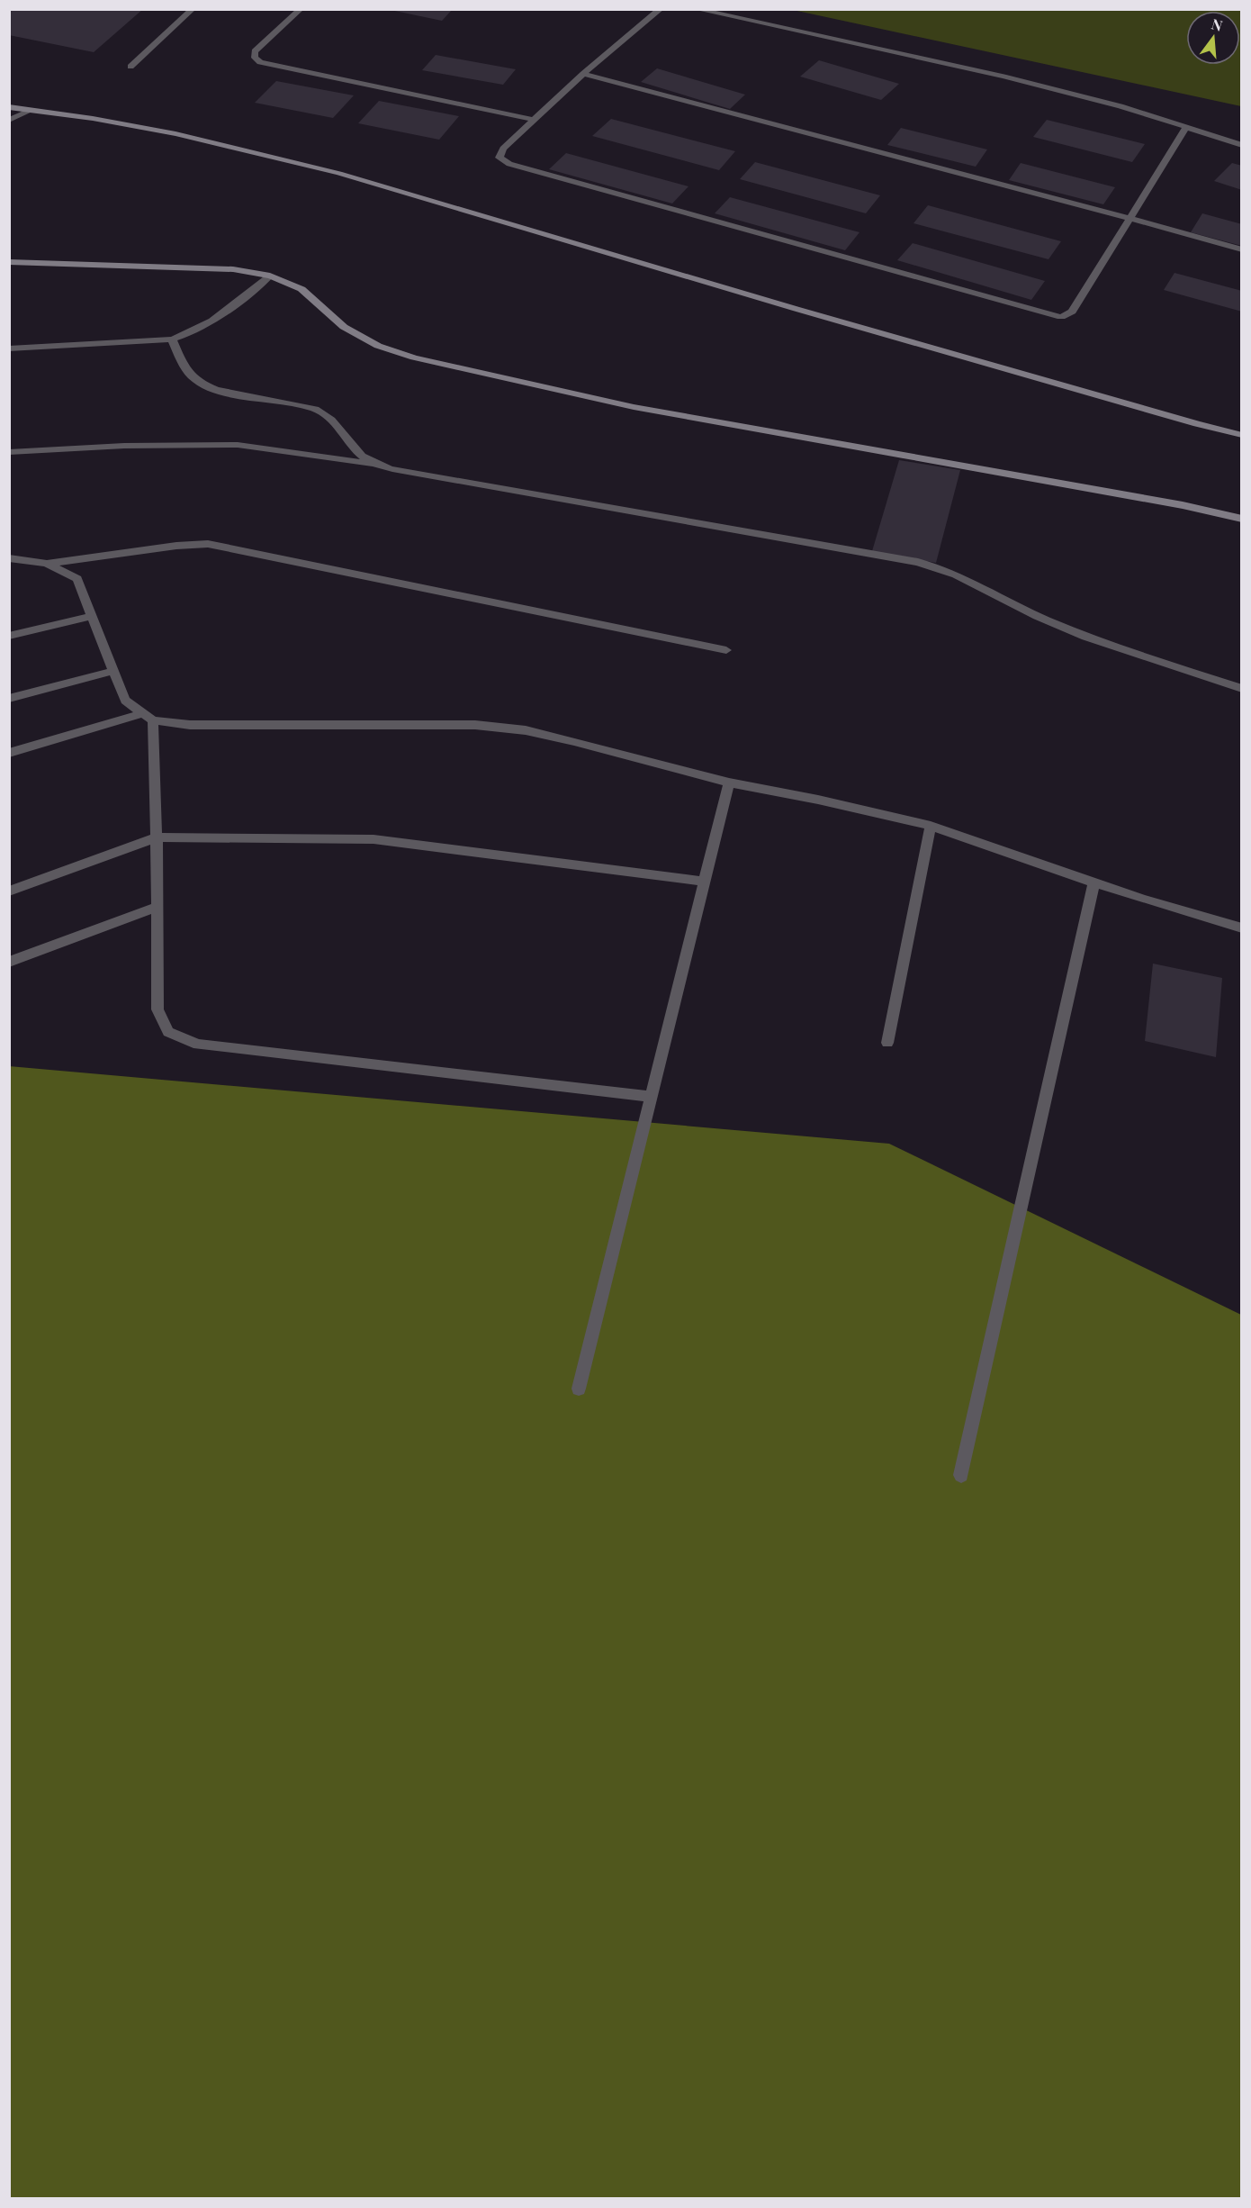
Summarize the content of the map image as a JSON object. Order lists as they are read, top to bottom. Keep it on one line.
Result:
{"north":"top"}
